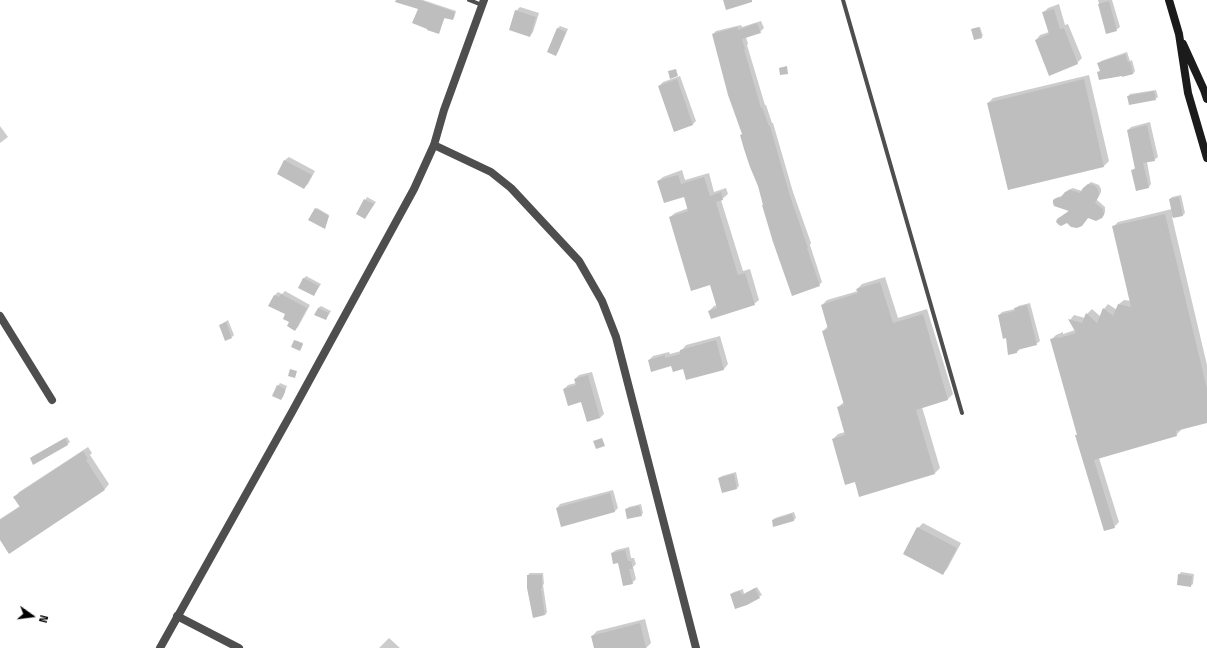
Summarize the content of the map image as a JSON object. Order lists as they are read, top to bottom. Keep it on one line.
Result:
{"north":"right"}
